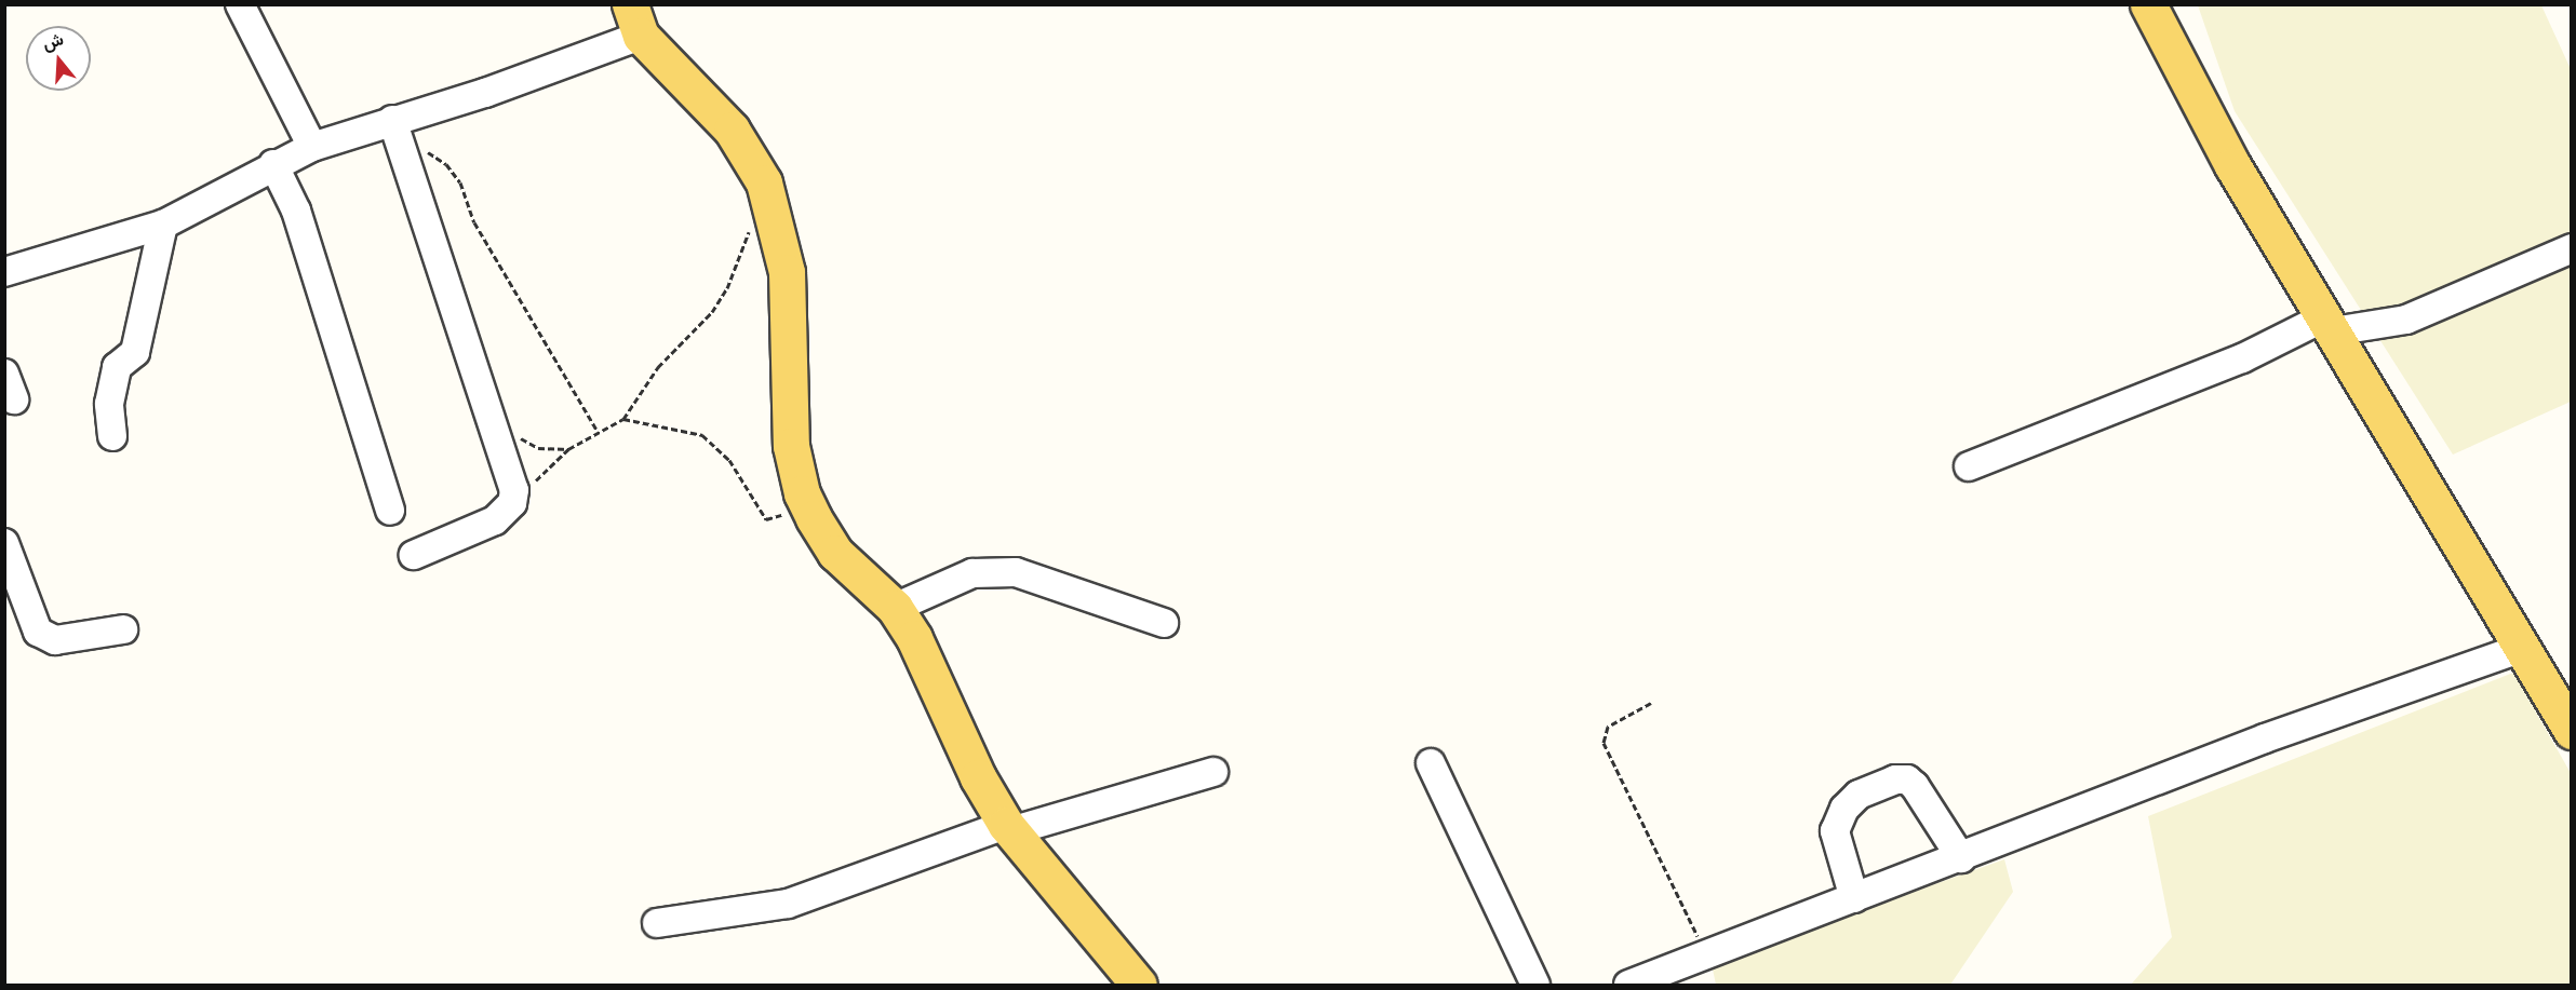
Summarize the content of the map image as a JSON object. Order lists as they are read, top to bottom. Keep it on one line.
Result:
{"north":"top"}
